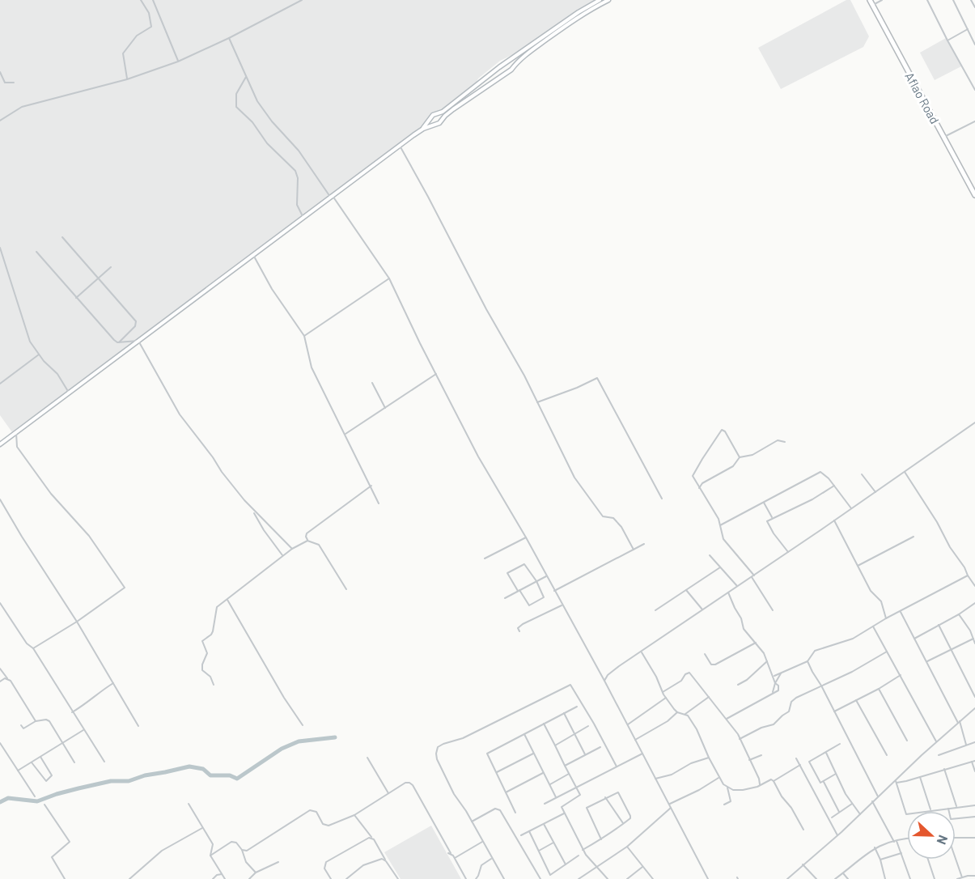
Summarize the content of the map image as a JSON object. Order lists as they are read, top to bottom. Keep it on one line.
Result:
{"streets":{"highway":["Aflao Road"]},"north":"right"}
